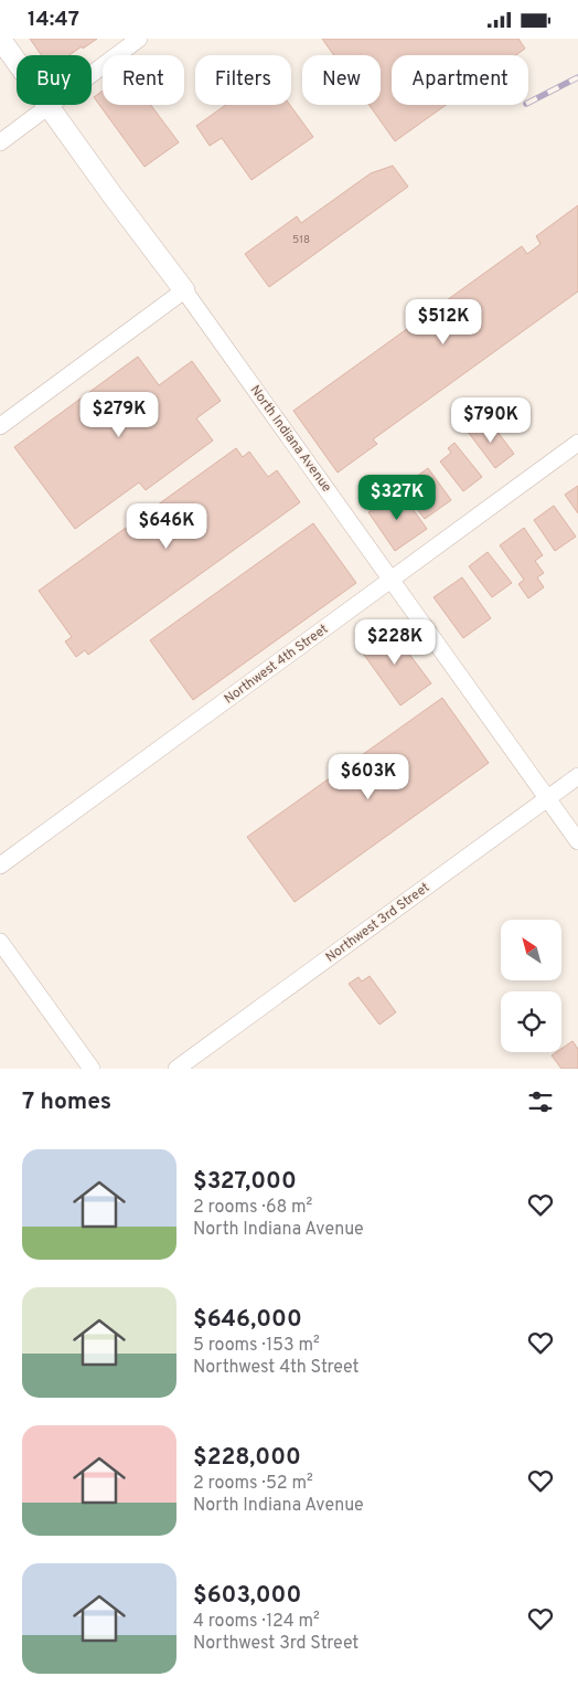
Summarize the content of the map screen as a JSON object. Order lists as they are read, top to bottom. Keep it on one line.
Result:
{"streets":{"street":["North Indiana Avenue","Northwest 4th Street","Northwest 3rd Street"]},"crossings":[["North Indiana Avenue","Northwest 4th Street"],["North Indiana Avenue","Northwest 3rd Street"]],"house_numbers":["518"],"north":"top left","page":{"status":"14:47","chip":["Buy","Rent","Filters","New","Apartment"],"price":["$512K","$279K","$790K","$327K","$646K","$228K","$603K"],"heading":"7 homes","list":[{"name":"$327,000","note":"2 rooms · 68 m² · North Indiana Avenue"},{"name":"$646,000","note":"5 rooms · 153 m² · Northwest 4th Street"},{"name":"$228,000","note":"2 rooms · 52 m² · North Indiana Avenue"},{"name":"$603,000","note":"4 rooms · 124 m² · Northwest 3rd Street"}]}}
